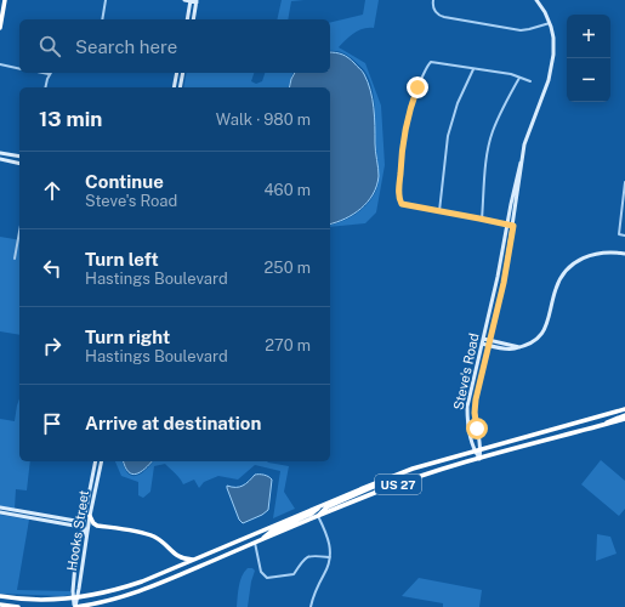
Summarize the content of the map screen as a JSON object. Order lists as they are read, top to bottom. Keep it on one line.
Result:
{"streets":{"highway":["US 27"],"street":["Steve's Road","Hooks Street"]},"crossings":[["Steve's Road","US 27"],["US 27","Hooks Street"]],"page":{"map_buttons":["+","−"],"search":"Search here","heading":["13 min","Walk · 980 m"],"list":[["Continue","Steve's Road","460 m"],["Turn left","Hastings Boulevard","250 m"],["Turn right","Hastings Boulevard","270 m"],"Arrive at destination"]}}
